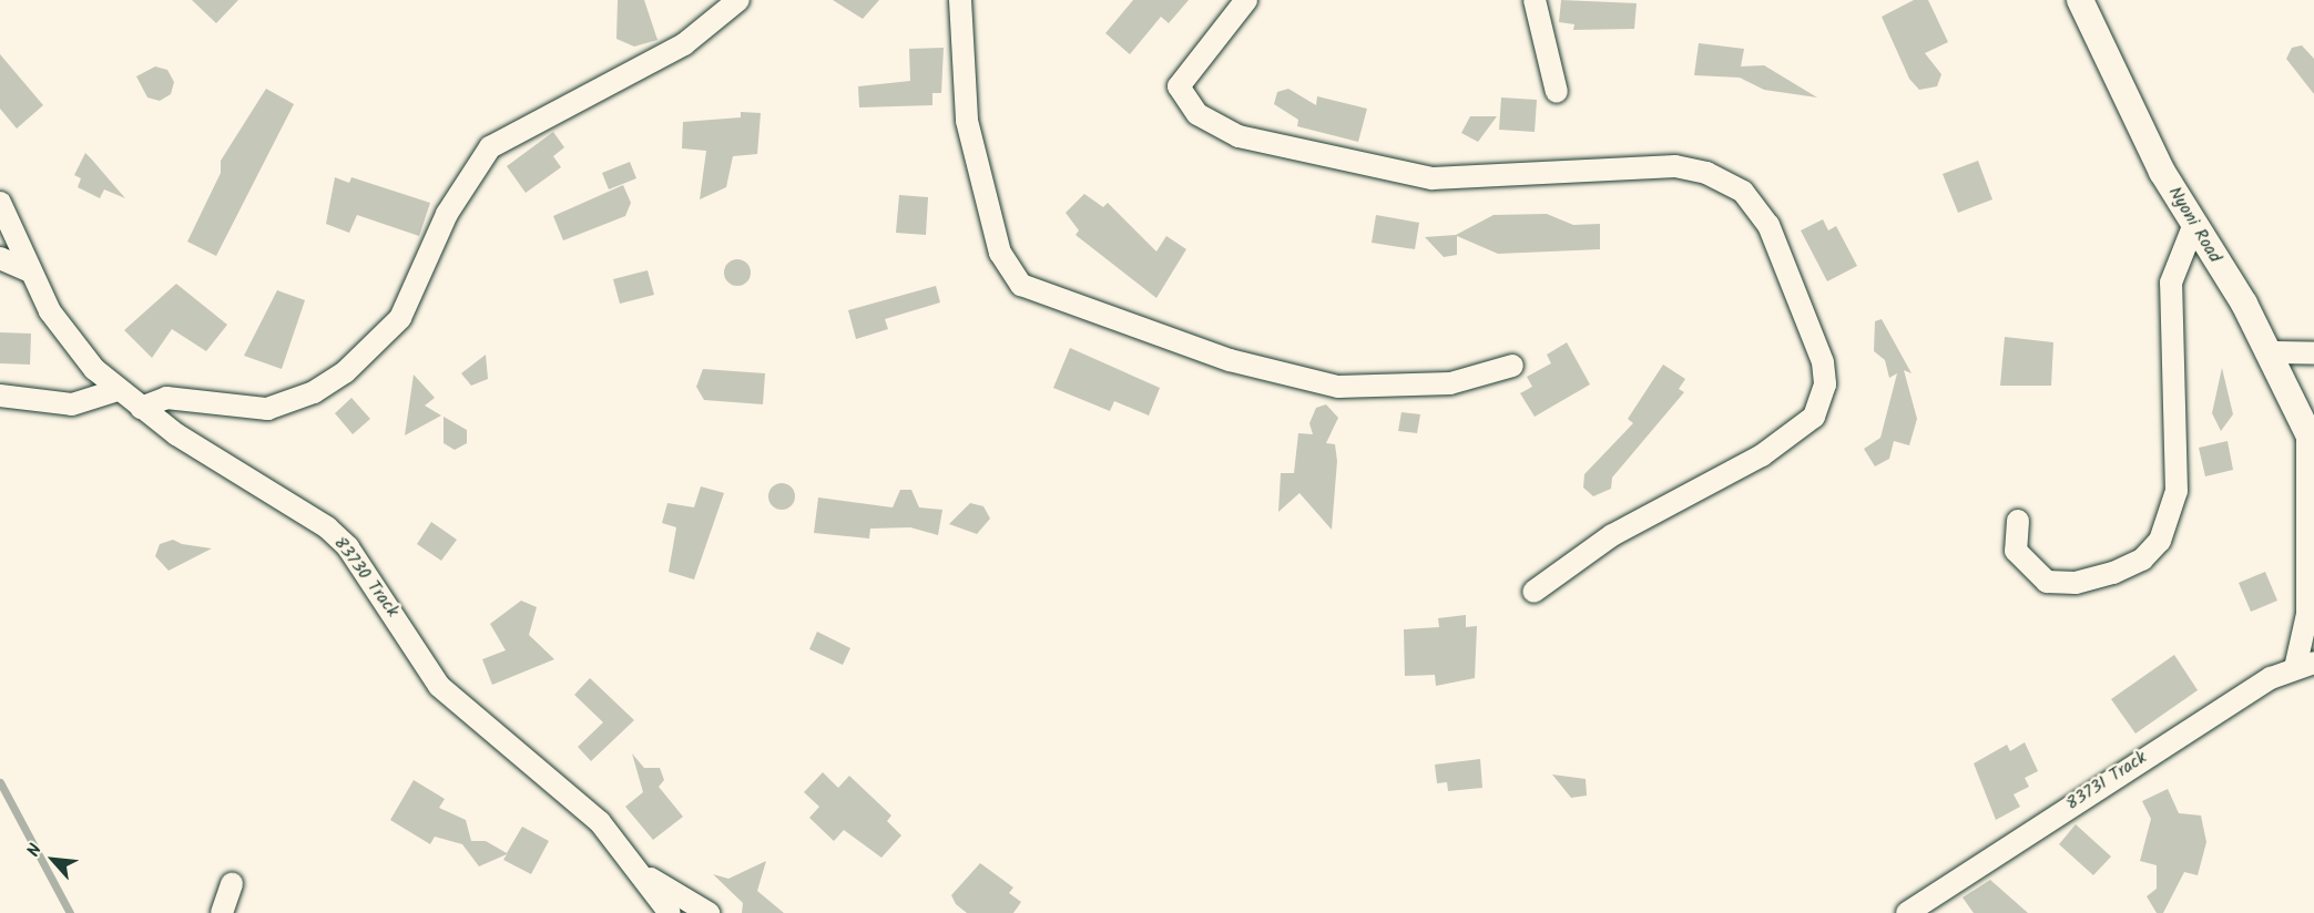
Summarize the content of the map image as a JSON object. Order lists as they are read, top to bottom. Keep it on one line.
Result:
{"streets":{"street":["Nyoni Road","83730 Track","83731 Track"]},"north":"top left"}
